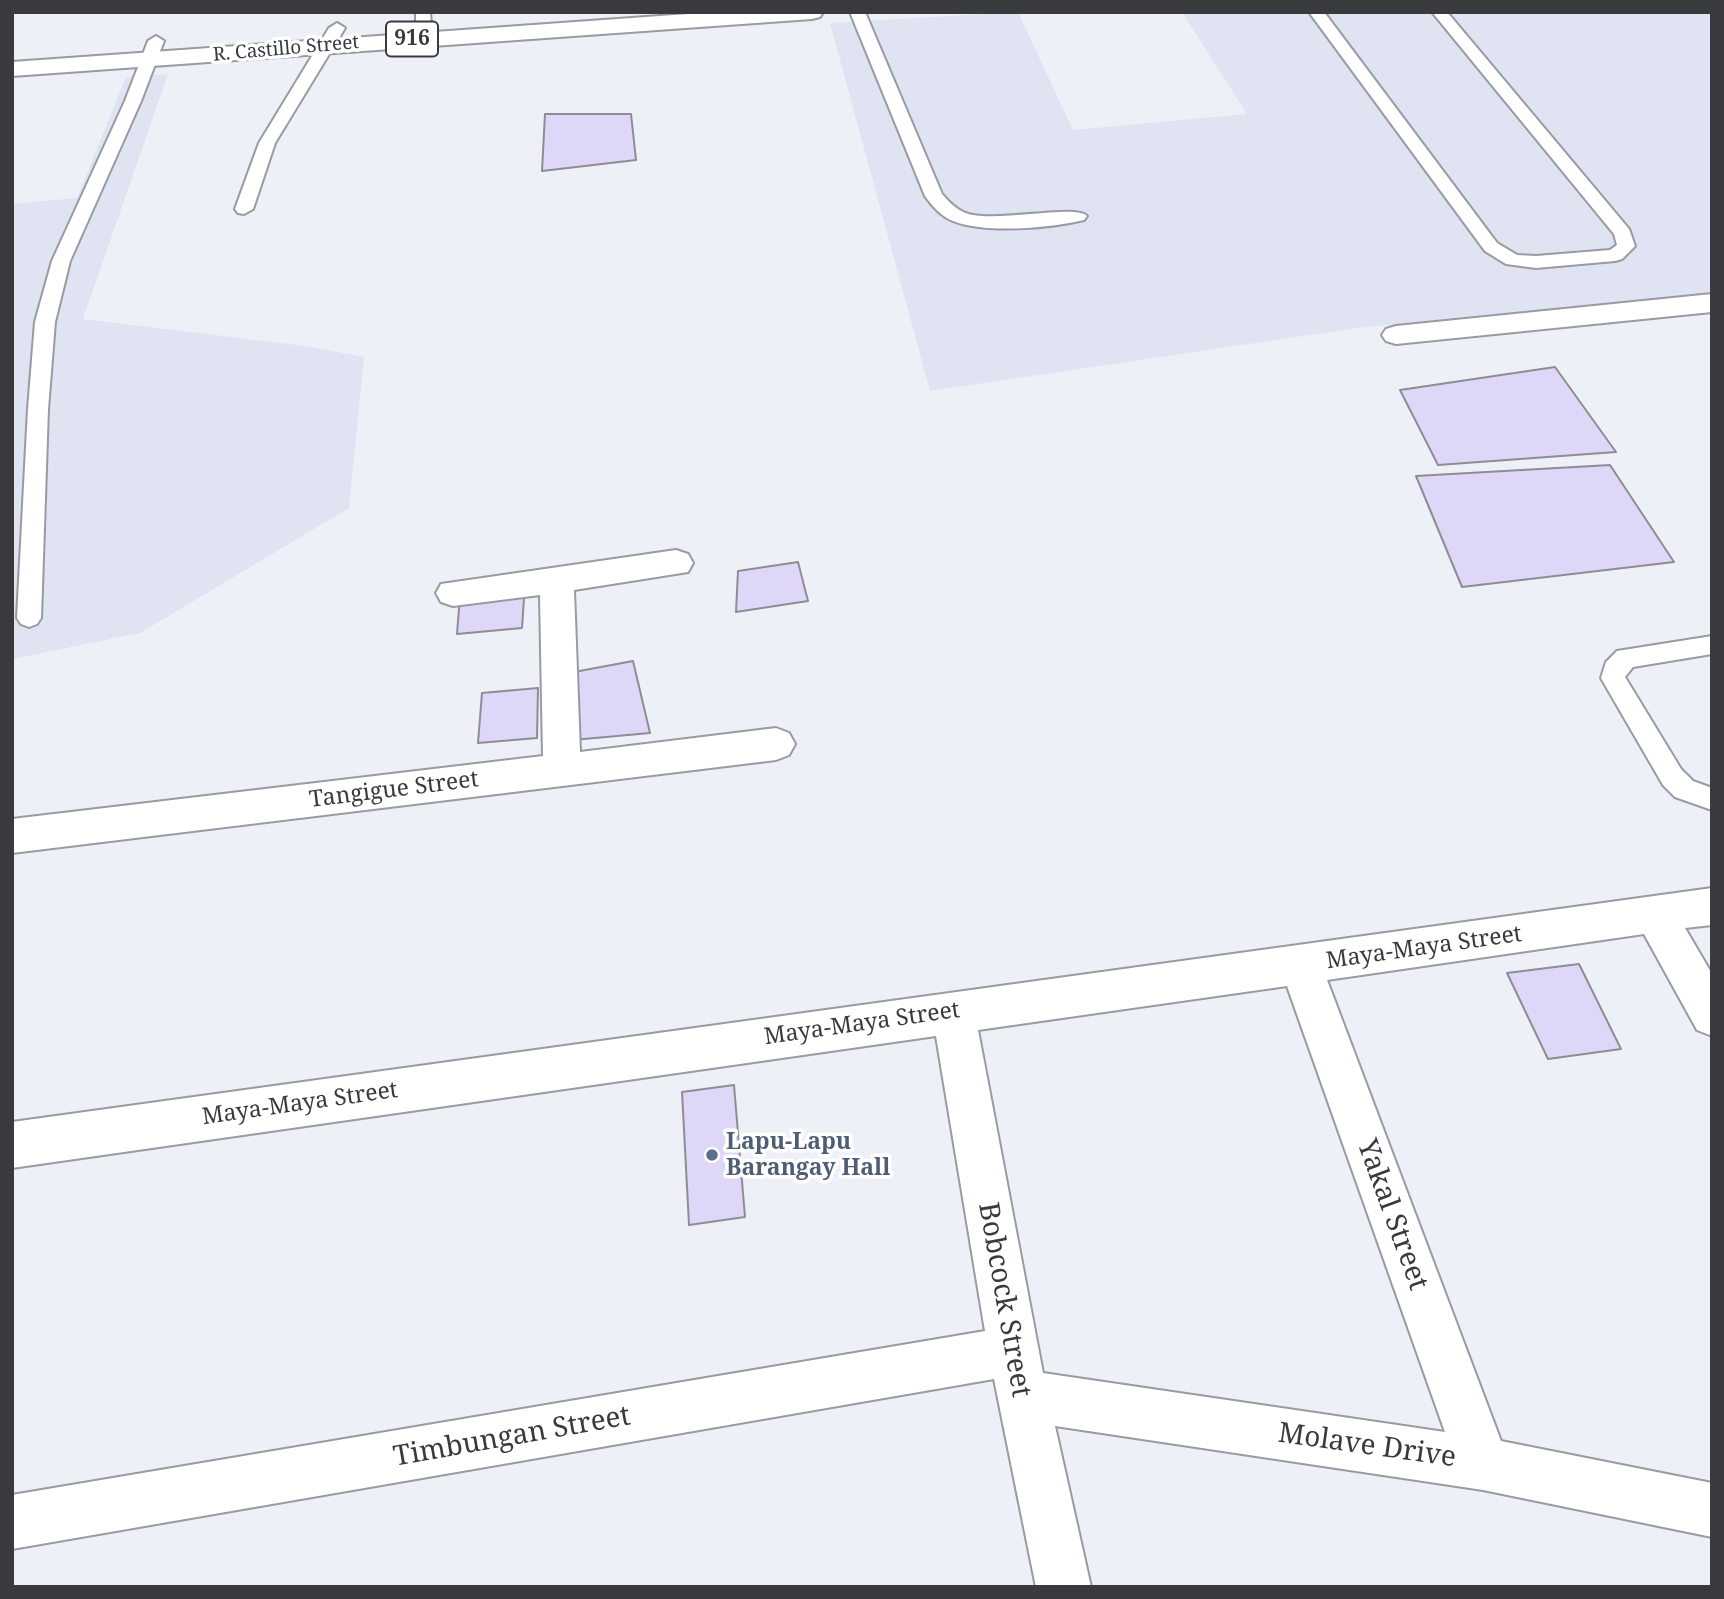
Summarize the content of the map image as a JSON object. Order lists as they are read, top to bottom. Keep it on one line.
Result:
{"streets":{"street":["916","R. Castillo Street","Tangigue Street","Maya-Maya Street","Yakal Street","Bobcock Street","Timbungan Street","Molave Drive"]},"crossings":[["Maya-Maya Street","Yakal Street"],["Maya-Maya Street","Bobcock Street"],["Yakal Street","Molave Drive"],["Bobcock Street","Timbungan Street"],["Bobcock Street","Molave Drive"],["Timbungan Street","Molave Drive"]],"places":["Lapu-Lapu Barangay Hall"]}
